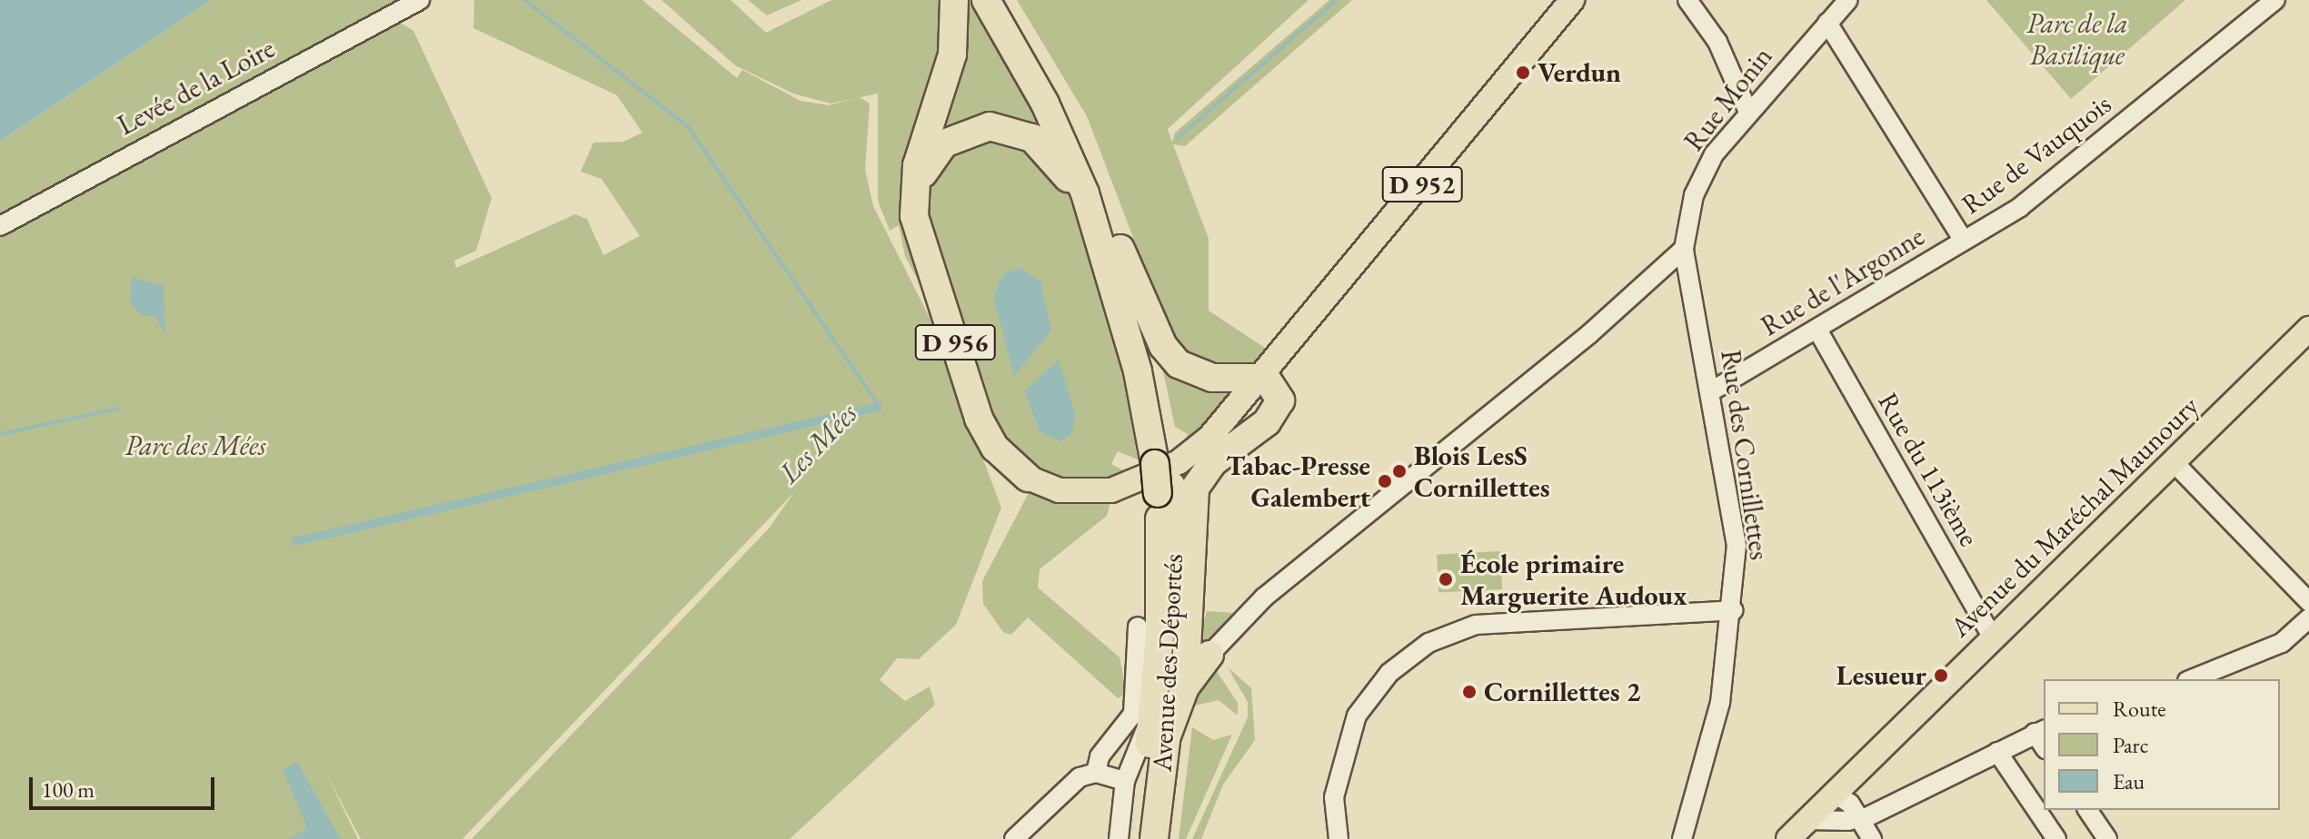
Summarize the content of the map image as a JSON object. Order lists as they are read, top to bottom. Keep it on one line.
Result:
{"streets":{"highway":["D 956","Avenue des Déportés"],"main road":["D 952","Avenue du Maréchal Maunoury"],"street":["Levée de la Loire","Rue Monin","Rue de Vauquois","Rue de l'Argonne","Rue des Cornillettes","Rue du 113ième"]},"crossings":[["Rue Monin","Rue des Cornillettes"],["Rue de Vauquois","Rue de l'Argonne"],["D 952","D 956"],["Rue de l'Argonne","Rue des Cornillettes"],["Rue de l'Argonne","Rue du 113ième"],["Rue du 113ième","Avenue du Maréchal Maunoury"]],"water":["Les Mées"],"parks":["Parc de la Basilique","Parc des Mées"],"places":["Verdun","Blois LesS Cornillettes","Tabac-Presse Galembert","École primaire Marguerite Audoux","Lesueur","Cornillettes 2"],"legend":["Route","Parc","Eau"],"scale_bar":"100 m"}
